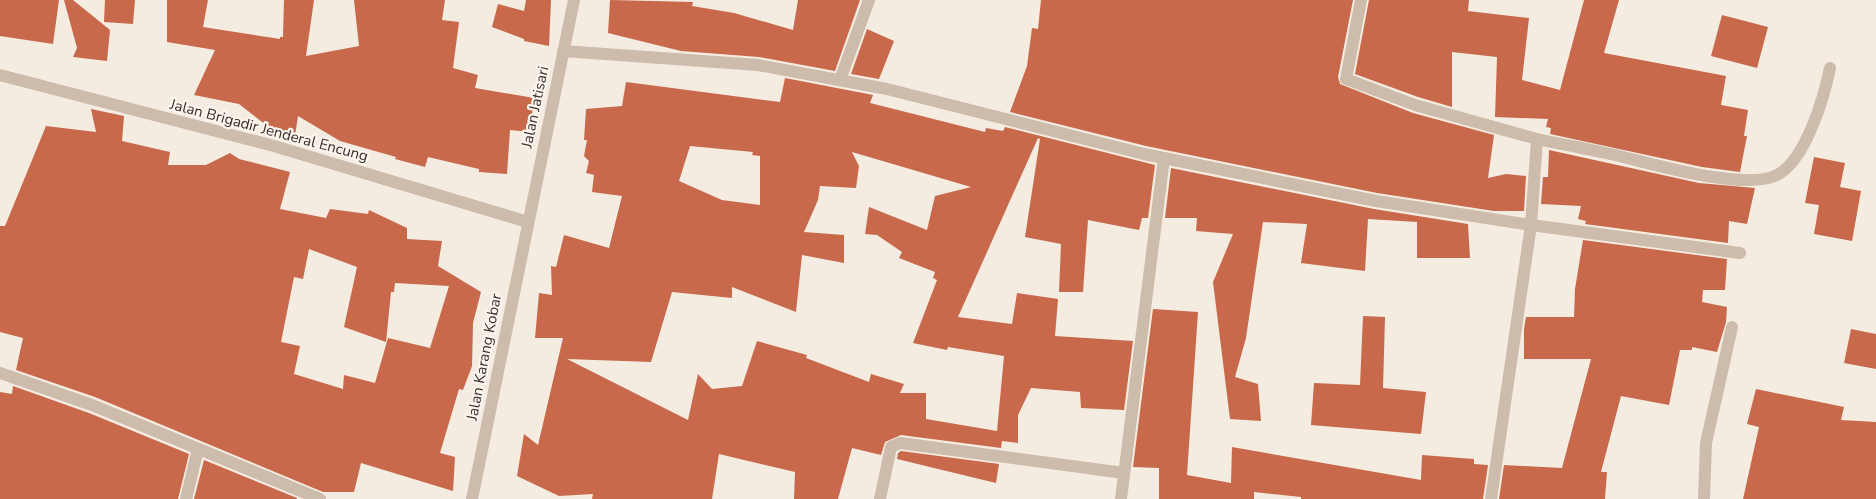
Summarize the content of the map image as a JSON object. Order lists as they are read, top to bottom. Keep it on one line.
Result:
{"streets":{"street":["Jalan Jatisari","Jalan Brigadir Jenderal Encung","Jalan Karang Kobar"]},"crossings":[["Jalan Jatisari","Jalan Brigadir Jenderal Encung"],["Jalan Jatisari","Jalan Karang Kobar"],["Jalan Brigadir Jenderal Encung","Jalan Karang Kobar"]]}
